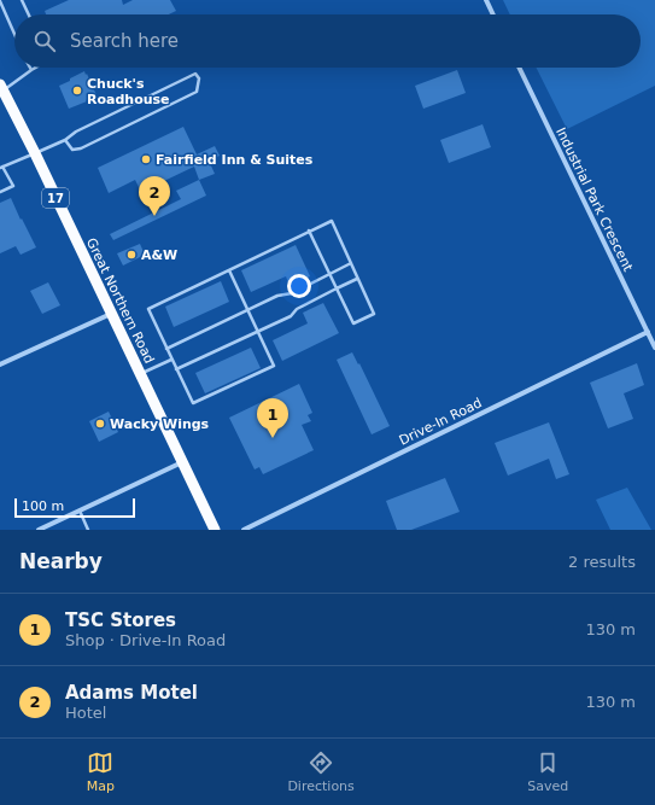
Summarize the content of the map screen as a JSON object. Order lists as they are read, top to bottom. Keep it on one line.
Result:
{"streets":{"highway":["17","Great Northern Road"],"street":["Industrial Park Crescent","Drive-In Road"]},"crossings":[["Industrial Park Crescent","Drive-In Road"]],"places":["Chuck's Roadhouse","Fairfield Inn & Suites","A&W","Wacky Wings"],"scale_bar":"100 m","page":{"search":"Search here","pins":["2","1"],"scale":"100 m","heading":["Nearby","2 results"],"list":[{"mark":"1","name":"TSC Stores","note":"Shop · Drive-In Road","value":"130 m"},{"mark":"2","name":"Adams Motel","note":"Hotel","value":"130 m"}],"nav":["Map","Directions","Saved"]}}
